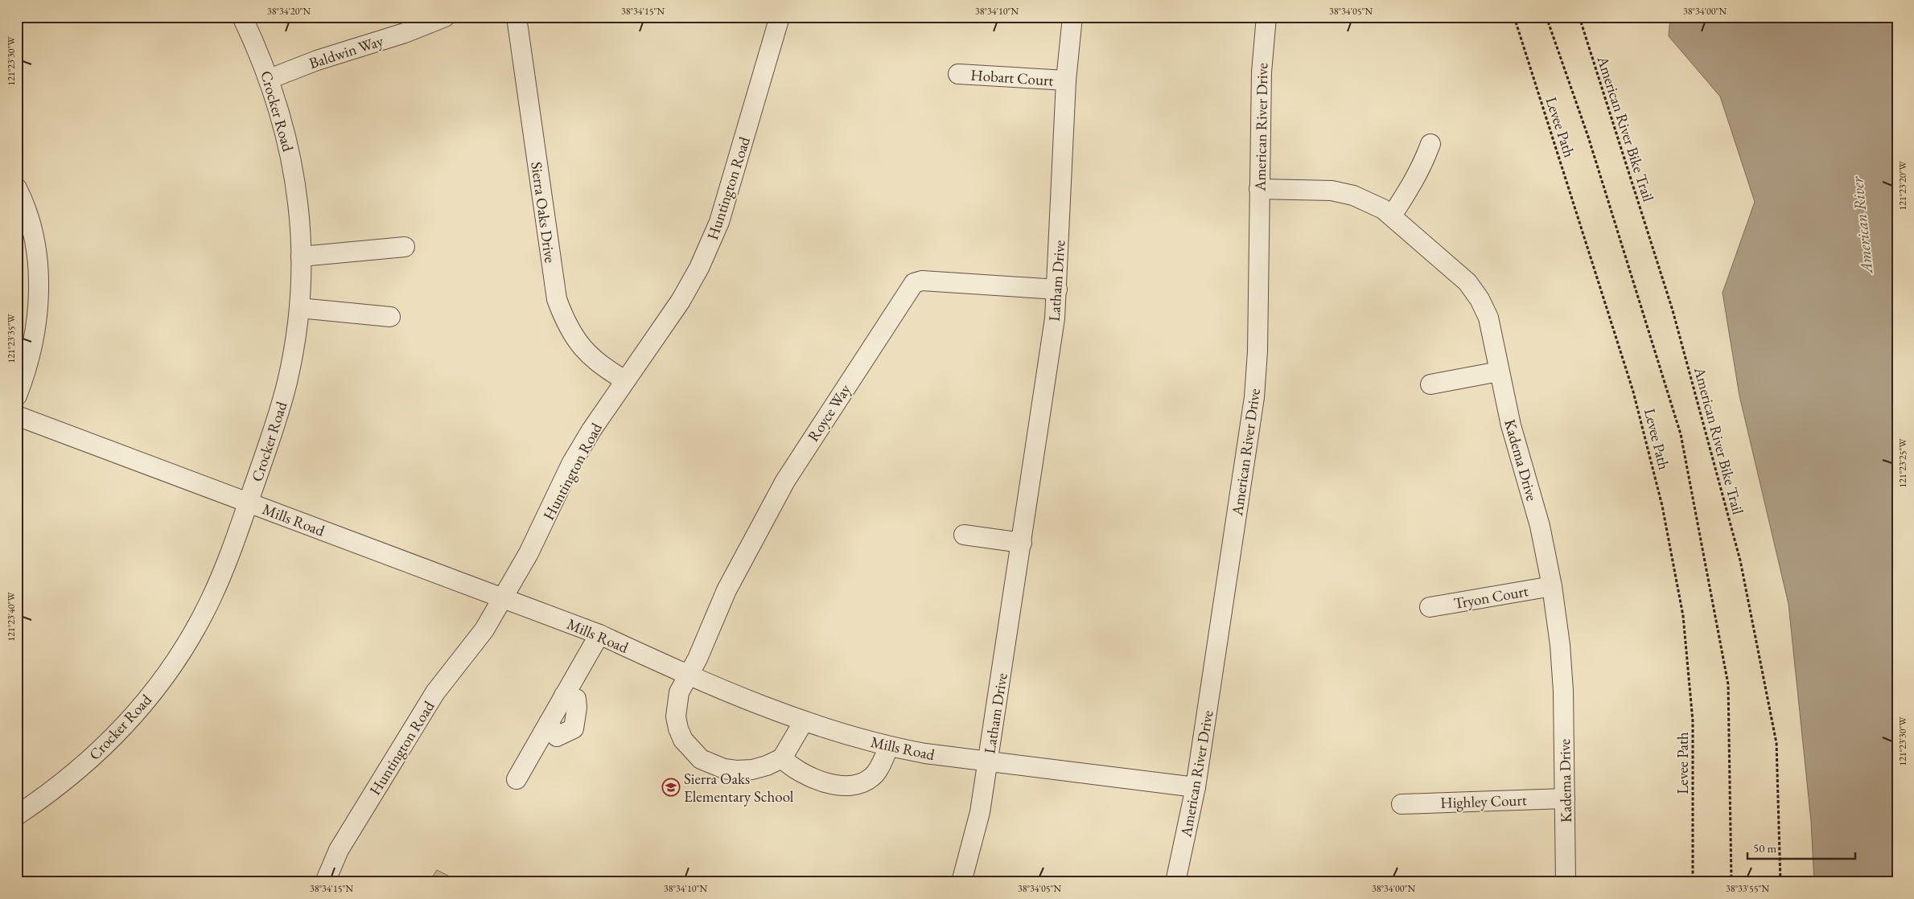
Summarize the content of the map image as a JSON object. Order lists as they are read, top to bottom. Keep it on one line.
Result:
{"streets":{"street":["Baldwin Way","Hobart Court","Crocker Road","American River Drive","Huntington Road","Sierra Oaks Drive","Latham Drive","Royce Way","Kadema Drive","Mills Road","Tryon Court","Highley Court"],"path":["Levee Path","American River Bike Trail"]},"crossings":[["Baldwin Way","Crocker Road"],["Hobart Court","Latham Drive"],["Crocker Road","Mills Road"],["American River Drive","Kadema Drive"],["American River Drive","Mills Road"],["Huntington Road","Sierra Oaks Drive"],["Huntington Road","Mills Road"],["Latham Drive","Royce Way"],["Latham Drive","Mills Road"],["Royce Way","Mills Road"],["Kadema Drive","Tryon Court"],["Kadema Drive","Highley Court"]],"water":["American River"],"places":{"school or university":["Sierra Oaks Elementary School"]},"scale_bar":"50 m","coordinates":["38°34'20\"N","38°34'15\"N","38°34'10\"N","38°34'05\"N","38°34'00\"N","121°23'30\"W","121°23'20\"W","121°23'35\"W","121°23'25\"W","121°23'40\"W","38°33'55\"N"]}
